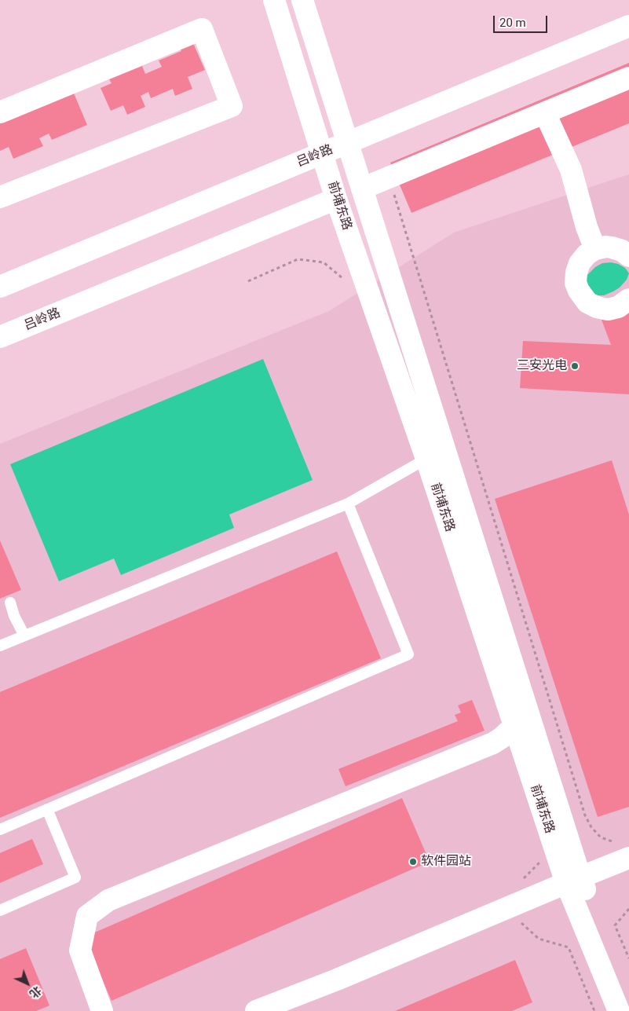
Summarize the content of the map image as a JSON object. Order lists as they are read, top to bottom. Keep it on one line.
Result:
{"streets":{"main road":["吕岭路","前埔东路"]},"crossings":[["吕岭路","前埔东路"]],"places":["三安光电","软件园站"],"scale_bar":"20 m","north":"bottom right"}
